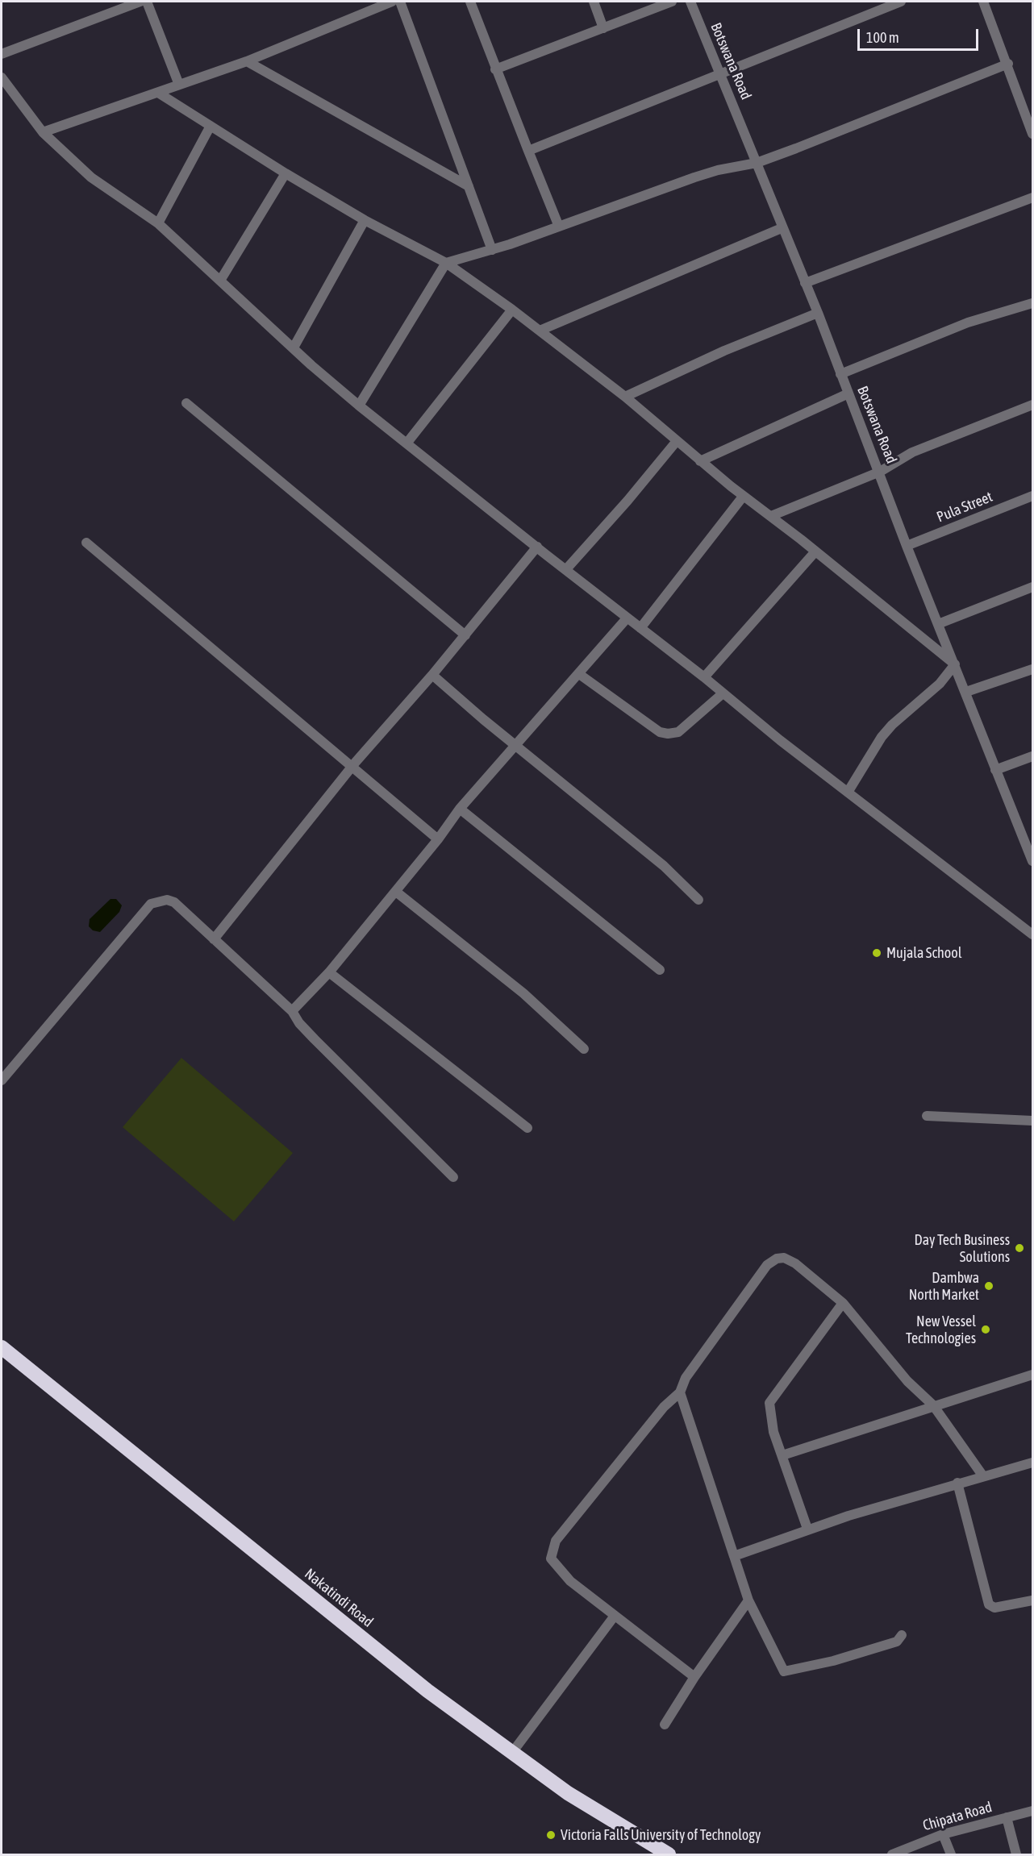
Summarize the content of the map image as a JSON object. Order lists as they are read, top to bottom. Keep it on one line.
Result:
{"streets":{"highway":["Nakatindi Road"],"street":["Botswana Road","Pula Street","Chipata Road"]},"crossings":[["Botswana Road","Pula Street"]],"places":["Mujala School","Day Tech Business Solutions","Dambwa North Market","New Vessel Technologies","Victoria Falls University of Technology"],"scale_bar":"100 m"}
